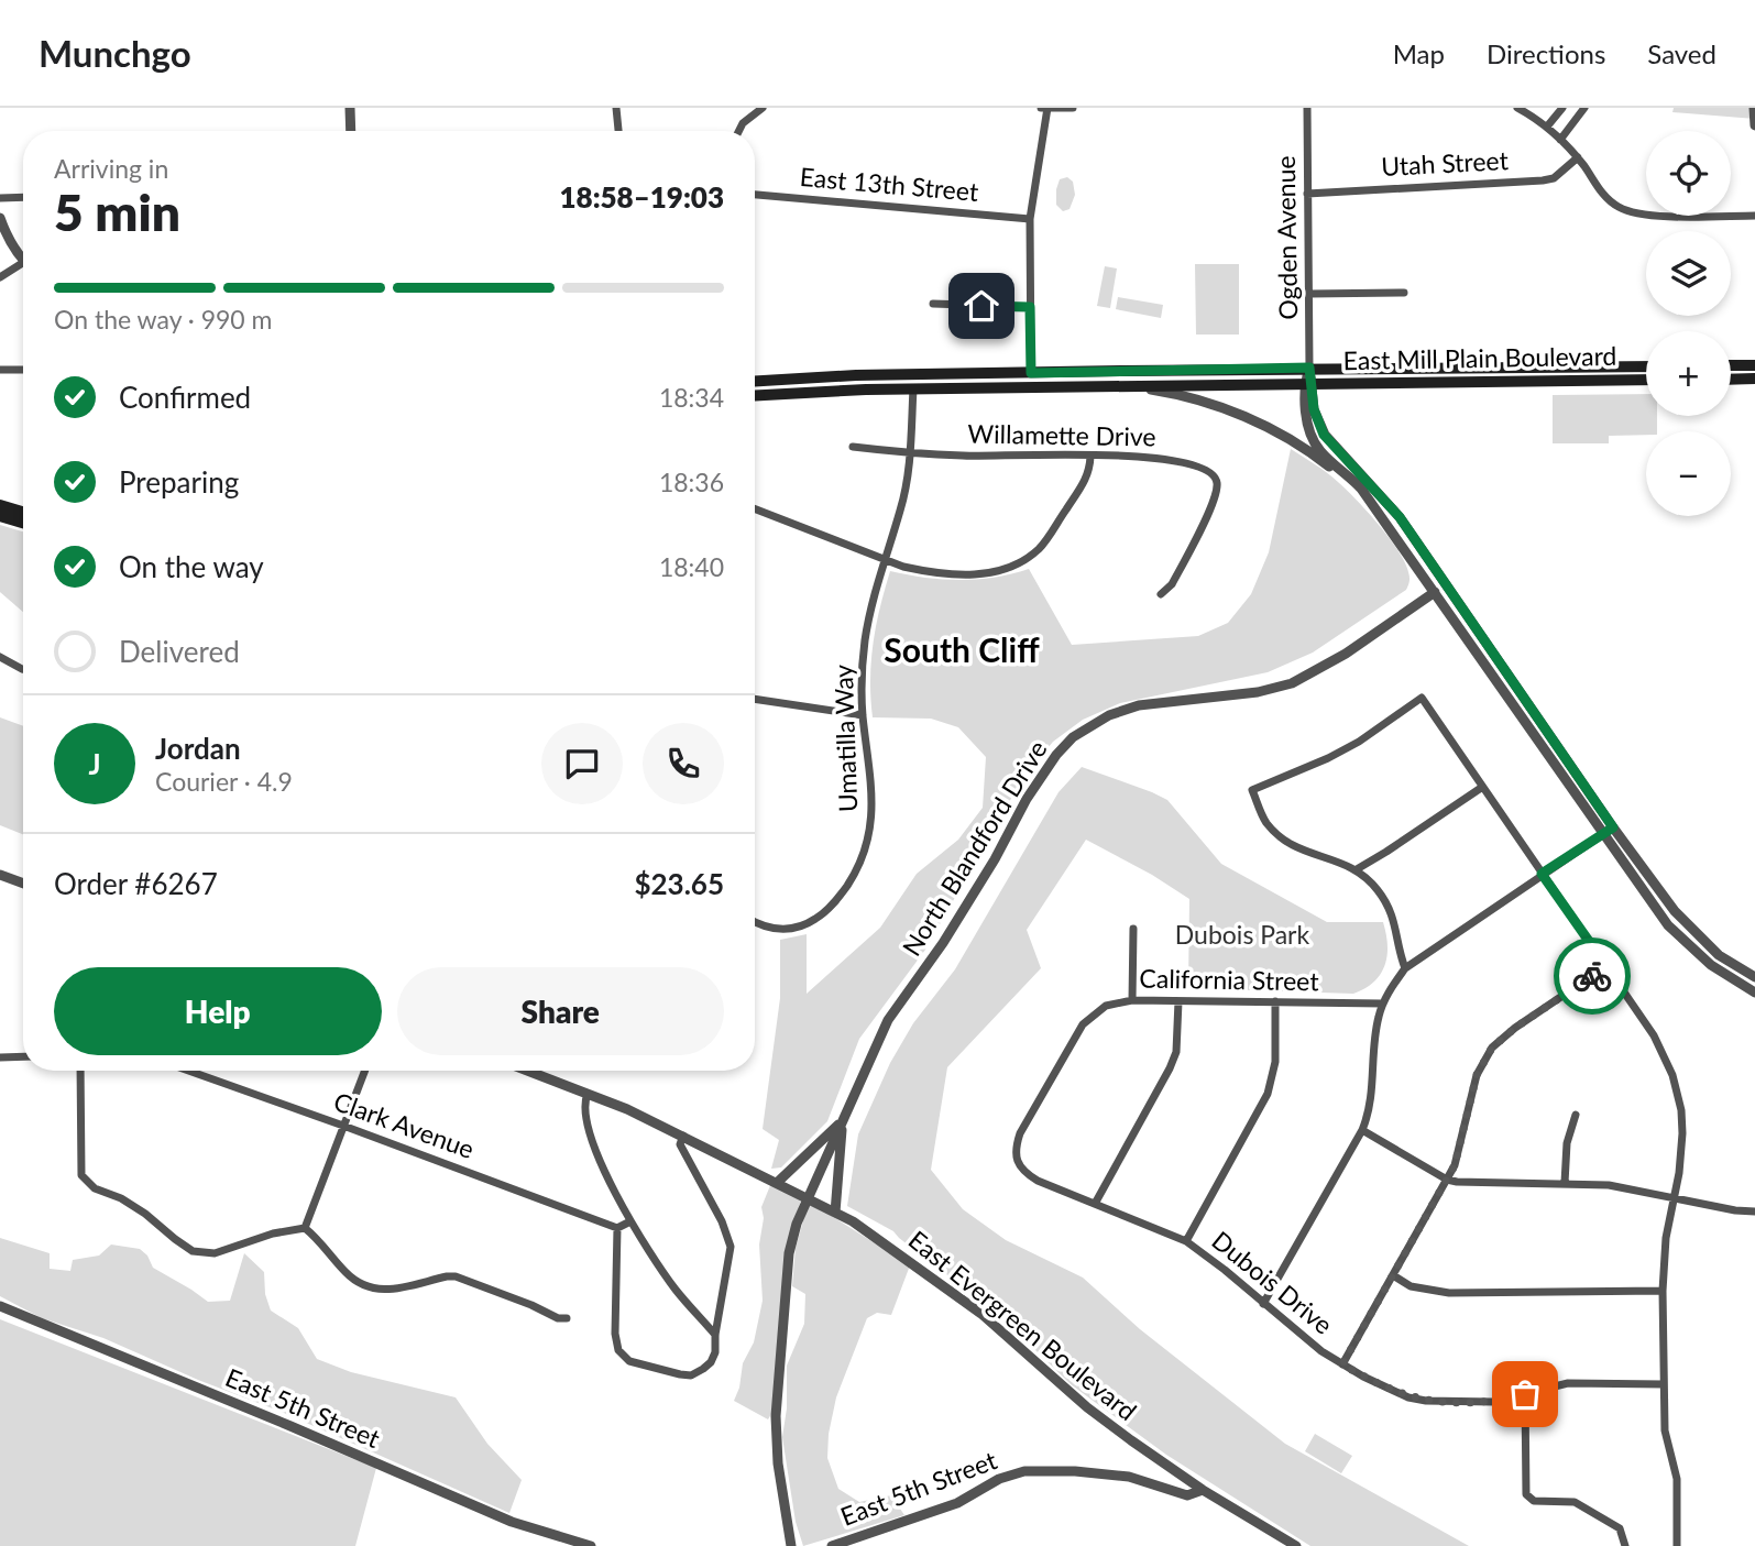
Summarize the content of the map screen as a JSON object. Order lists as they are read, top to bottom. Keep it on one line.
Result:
{"streets":{"main road":["East Mill Plain Boulevard"],"street":["Utah Street","East 13th Street","Ogden Avenue","Willamette Drive","Umatilla Way","North Blandford Drive","California Street","Clark Avenue","Dubois Drive","East Evergreen Boulevard","East 5th Street"]},"crossings":[["Utah Street","Ogden Avenue"],["Ogden Avenue","East Mill Plain Boulevard"],["East Mill Plain Boulevard","Umatilla Way"],["Willamette Drive","Umatilla Way"],["California Street","Dubois Drive"],["East Evergreen Boulevard","East 5th Street"]],"districts":["South Cliff"],"parks":["Dubois Park"],"page":{"header":"Munchgo","nav":["Map","Directions","Saved"],"map_buttons":["+","−"],"heading":["5 min","Arriving in","18:58–19:03"],"panel":["Jordan","Courier · 4.9","Order #6267","$23.65"],"bar":"On the way · 990 m","list":[["Confirmed","18:34"],["Preparing","18:36"],["On the way","18:40"],"Delivered"],"round":"J","buttons":["Help","Share"]}}
